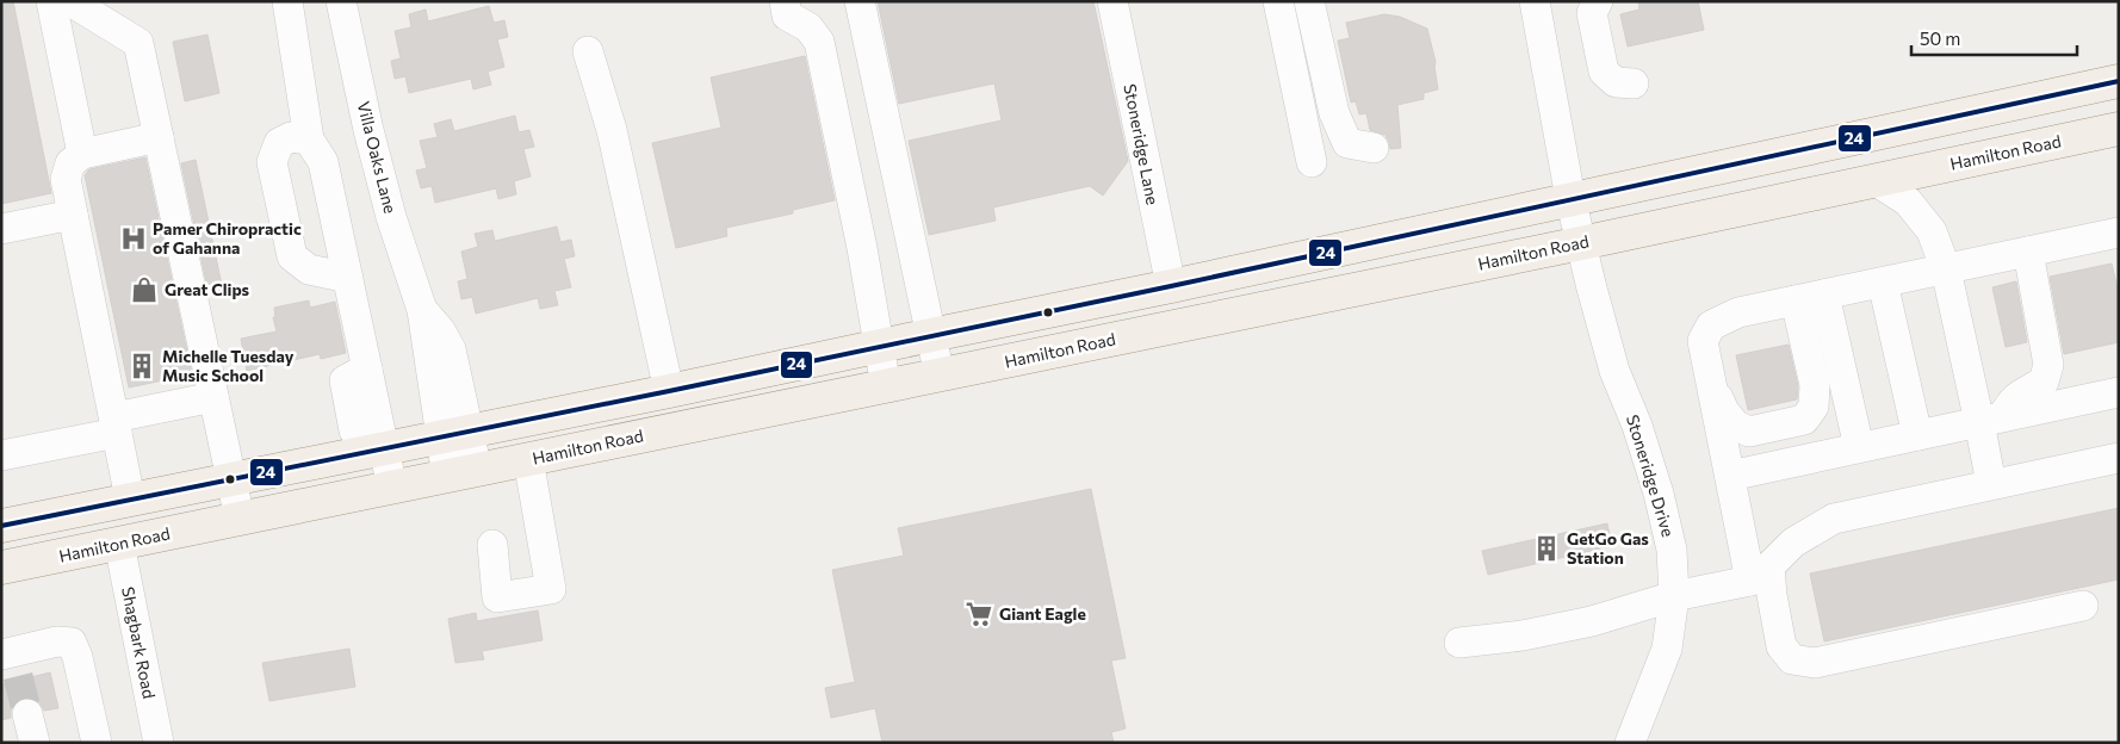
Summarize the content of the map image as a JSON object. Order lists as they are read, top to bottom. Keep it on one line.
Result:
{"streets":{"main road":["Hamilton Road"],"street":["Stoneridge Lane","Villa Oaks Lane","Stoneridge Drive","Shagbark Road"]},"crossings":[["Hamilton Road","Villa Oaks Lane"],["Hamilton Road","Stoneridge Drive"],["Hamilton Road","Shagbark Road"]],"places":{"hospital":["Pamer Chiropractic of Gahanna"],"shop":["Great Clips"],"building":["Michelle Tuesday Music School","GetGo Gas Station"],"supermarket":["Giant Eagle"]},"lines":["transit line 24"],"scale_bar":"50 m"}
